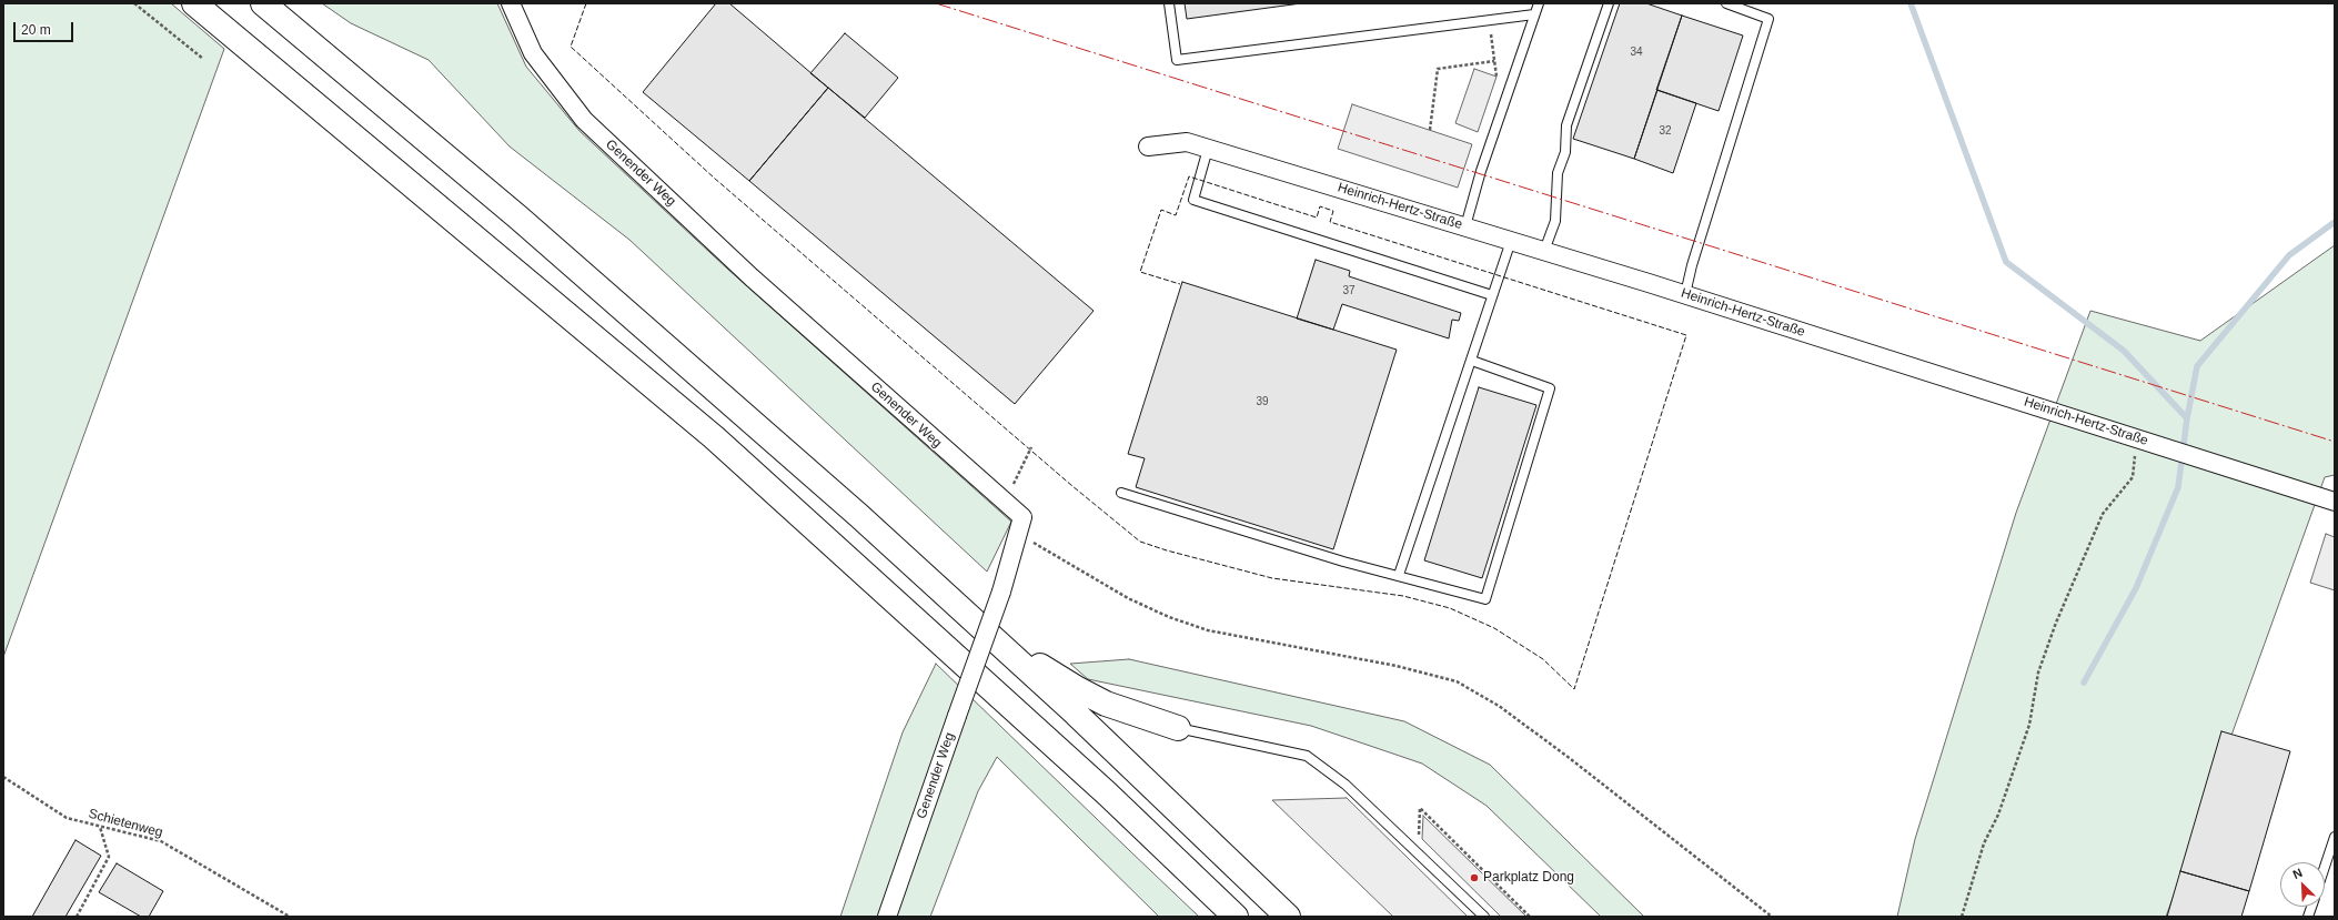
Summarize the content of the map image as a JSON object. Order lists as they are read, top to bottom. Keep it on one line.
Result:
{"streets":{"street":["Genender Weg","Heinrich-Hertz-Straße"],"path":["Schietenweg"]},"places":["Parkplatz Dong"],"house_numbers":["34","32","37","39"],"scale_bar":"20 m","north":"top left"}
